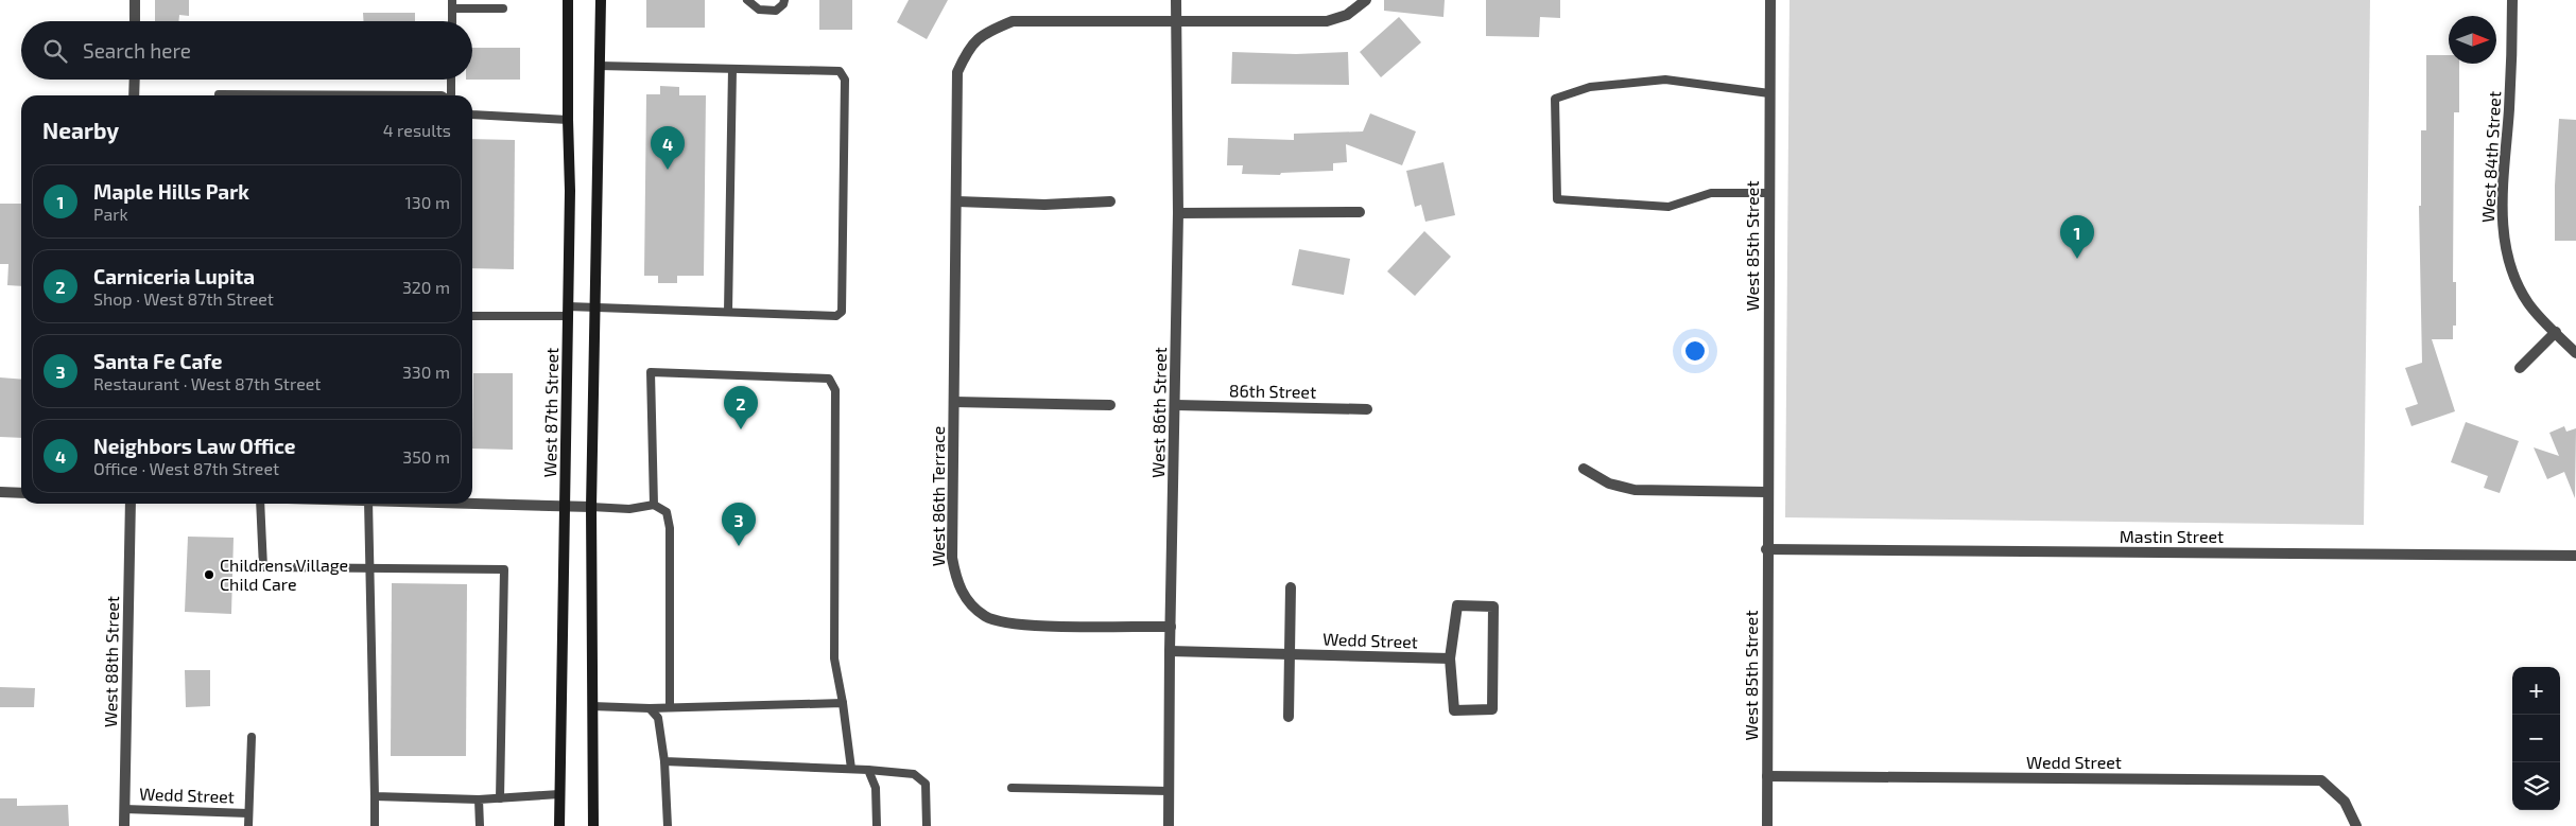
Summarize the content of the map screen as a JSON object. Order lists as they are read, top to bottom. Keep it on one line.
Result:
{"streets":{"main road":["West 87th Street"],"street":["West 84th Street","West 85th Street","86th Street","West 86th Street","West 86th Terrace","Mastin Street","Wedd Street","West 88th Street"]},"crossings":[["West 85th Street","Mastin Street"],["West 85th Street","Wedd Street"],["86th Street","West 86th Street"],["West 86th Street","West 86th Terrace"],["West 86th Street","Wedd Street"],["Wedd Street","West 88th Street"]],"places":["Childrens Village Child Care"],"north":"right","page":{"search":"Search here","heading":["Nearby","4 results"],"pins":["4","1","2","3"],"list":[{"mark":"1","name":"Maple Hills Park","note":"Park","value":"130 m"},{"mark":"2","name":"Carniceria Lupita","note":"Shop · West 87th Street","value":"320 m"},{"mark":"3","name":"Santa Fe Cafe","note":"Restaurant · West 87th Street","value":"330 m"},{"mark":"4","name":"Neighbors Law Office","note":"Office · West 87th Street","value":"350 m"}],"map_buttons":["+","−"]}}
